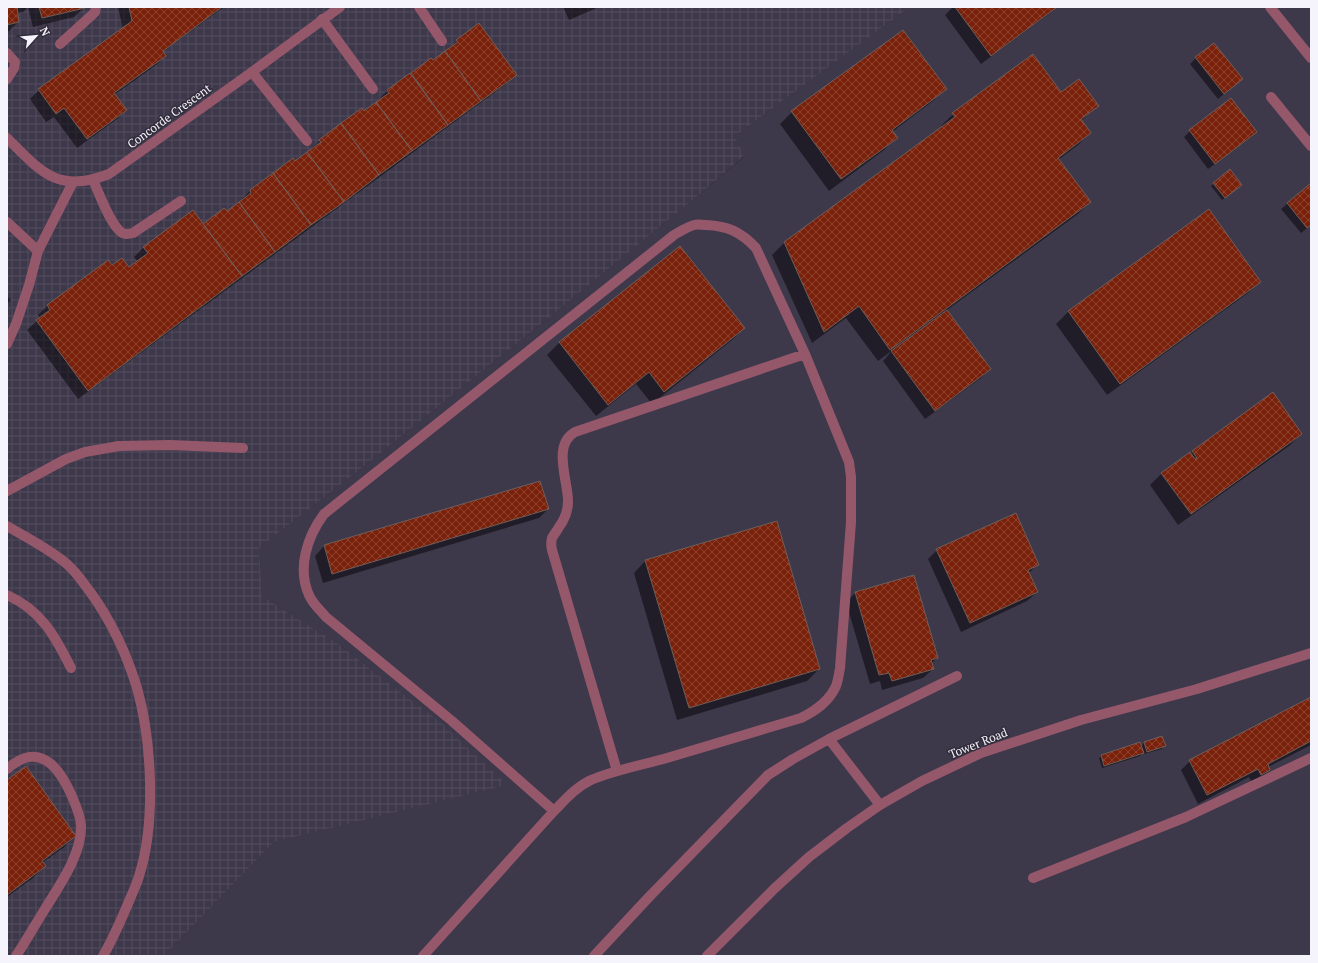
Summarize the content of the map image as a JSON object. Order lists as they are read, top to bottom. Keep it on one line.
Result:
{"streets":{"street":["Concorde Crescent","Tower Road"]},"north":"top right"}
